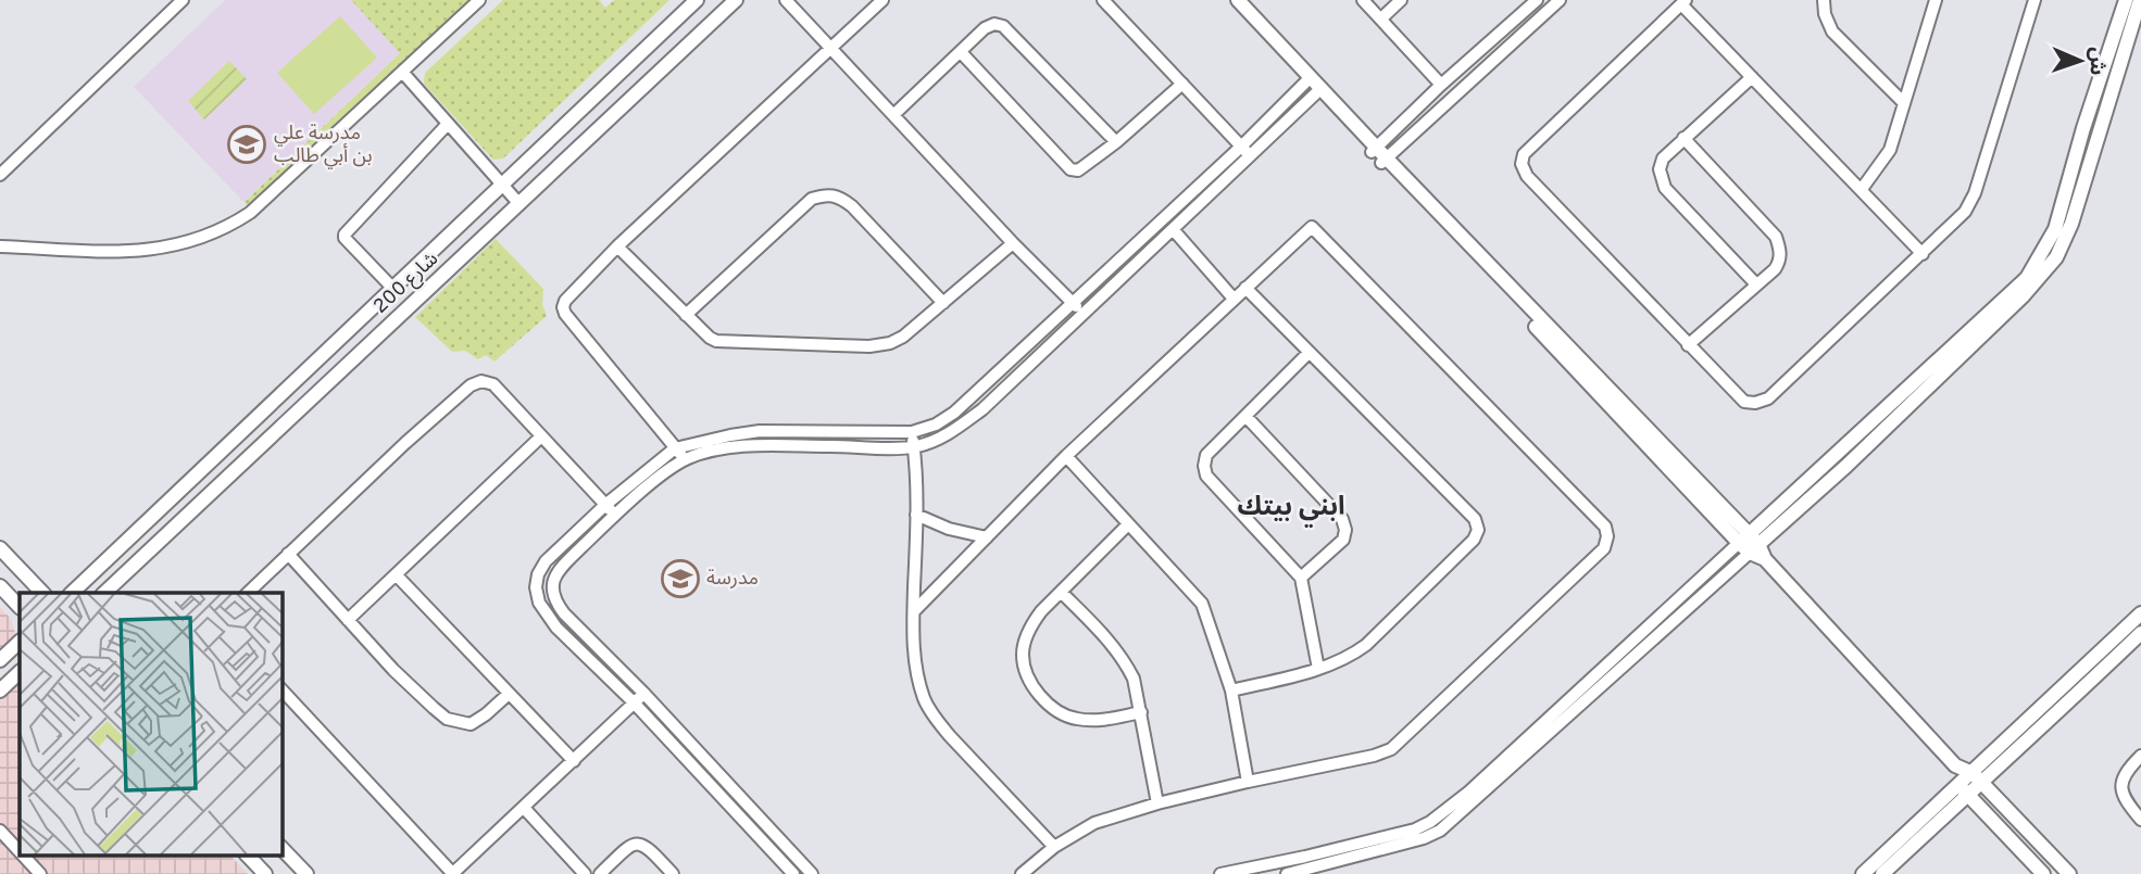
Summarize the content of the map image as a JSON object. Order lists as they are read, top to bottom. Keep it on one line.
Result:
{"streets":{"street":["شارع 200"]},"districts":["ابني بيتك"],"places":{"school or university":["مدرسة علي بن أبي طالب","مدرسة"]},"north":"right"}
